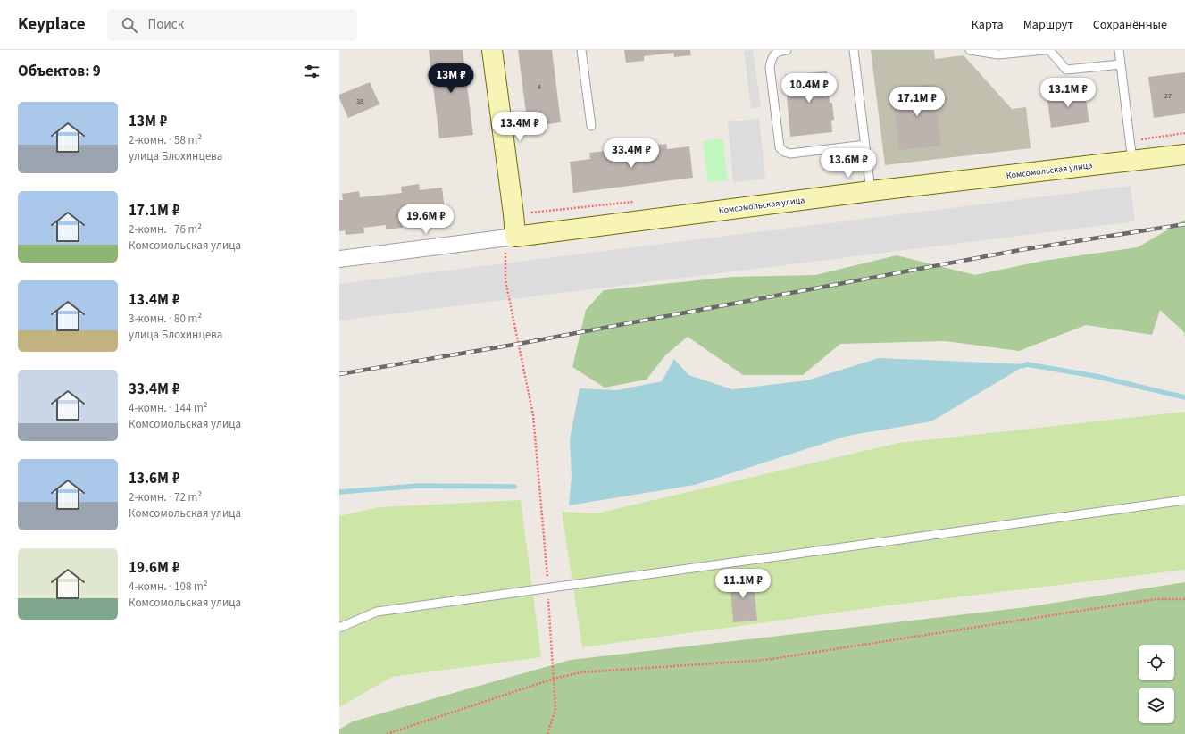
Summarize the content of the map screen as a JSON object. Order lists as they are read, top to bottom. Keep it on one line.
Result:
{"streets":{"street":["Комсомольская улица"]},"house_numbers":["4","27","38"],"page":{"header":"Keyplace","search":"Поиск","nav":["Карта","Маршрут","Сохранённые"],"heading":"Объектов: 9","price":["13M ₽","10.4M ₽","13.1M ₽","17.1M ₽","13.4M ₽","33.4M ₽","13.6M ₽","19.6M ₽","11.1M ₽"],"list":[{"name":"13M ₽","note":"2-комн. · 58 m² · улица Блохинцева"},{"name":"17.1M ₽","note":"2-комн. · 76 m² · Комсомольская улица"},{"name":"13.4M ₽","note":"3-комн. · 80 m² · улица Блохинцева"},{"name":"33.4M ₽","note":"4-комн. · 144 m² · Комсомольская улица"},{"name":"13.6M ₽","note":"2-комн. · 72 m² · Комсомольская улица"},{"name":"19.6M ₽","note":"4-комн. · 108 m² · Комсомольская улица"}]}}
